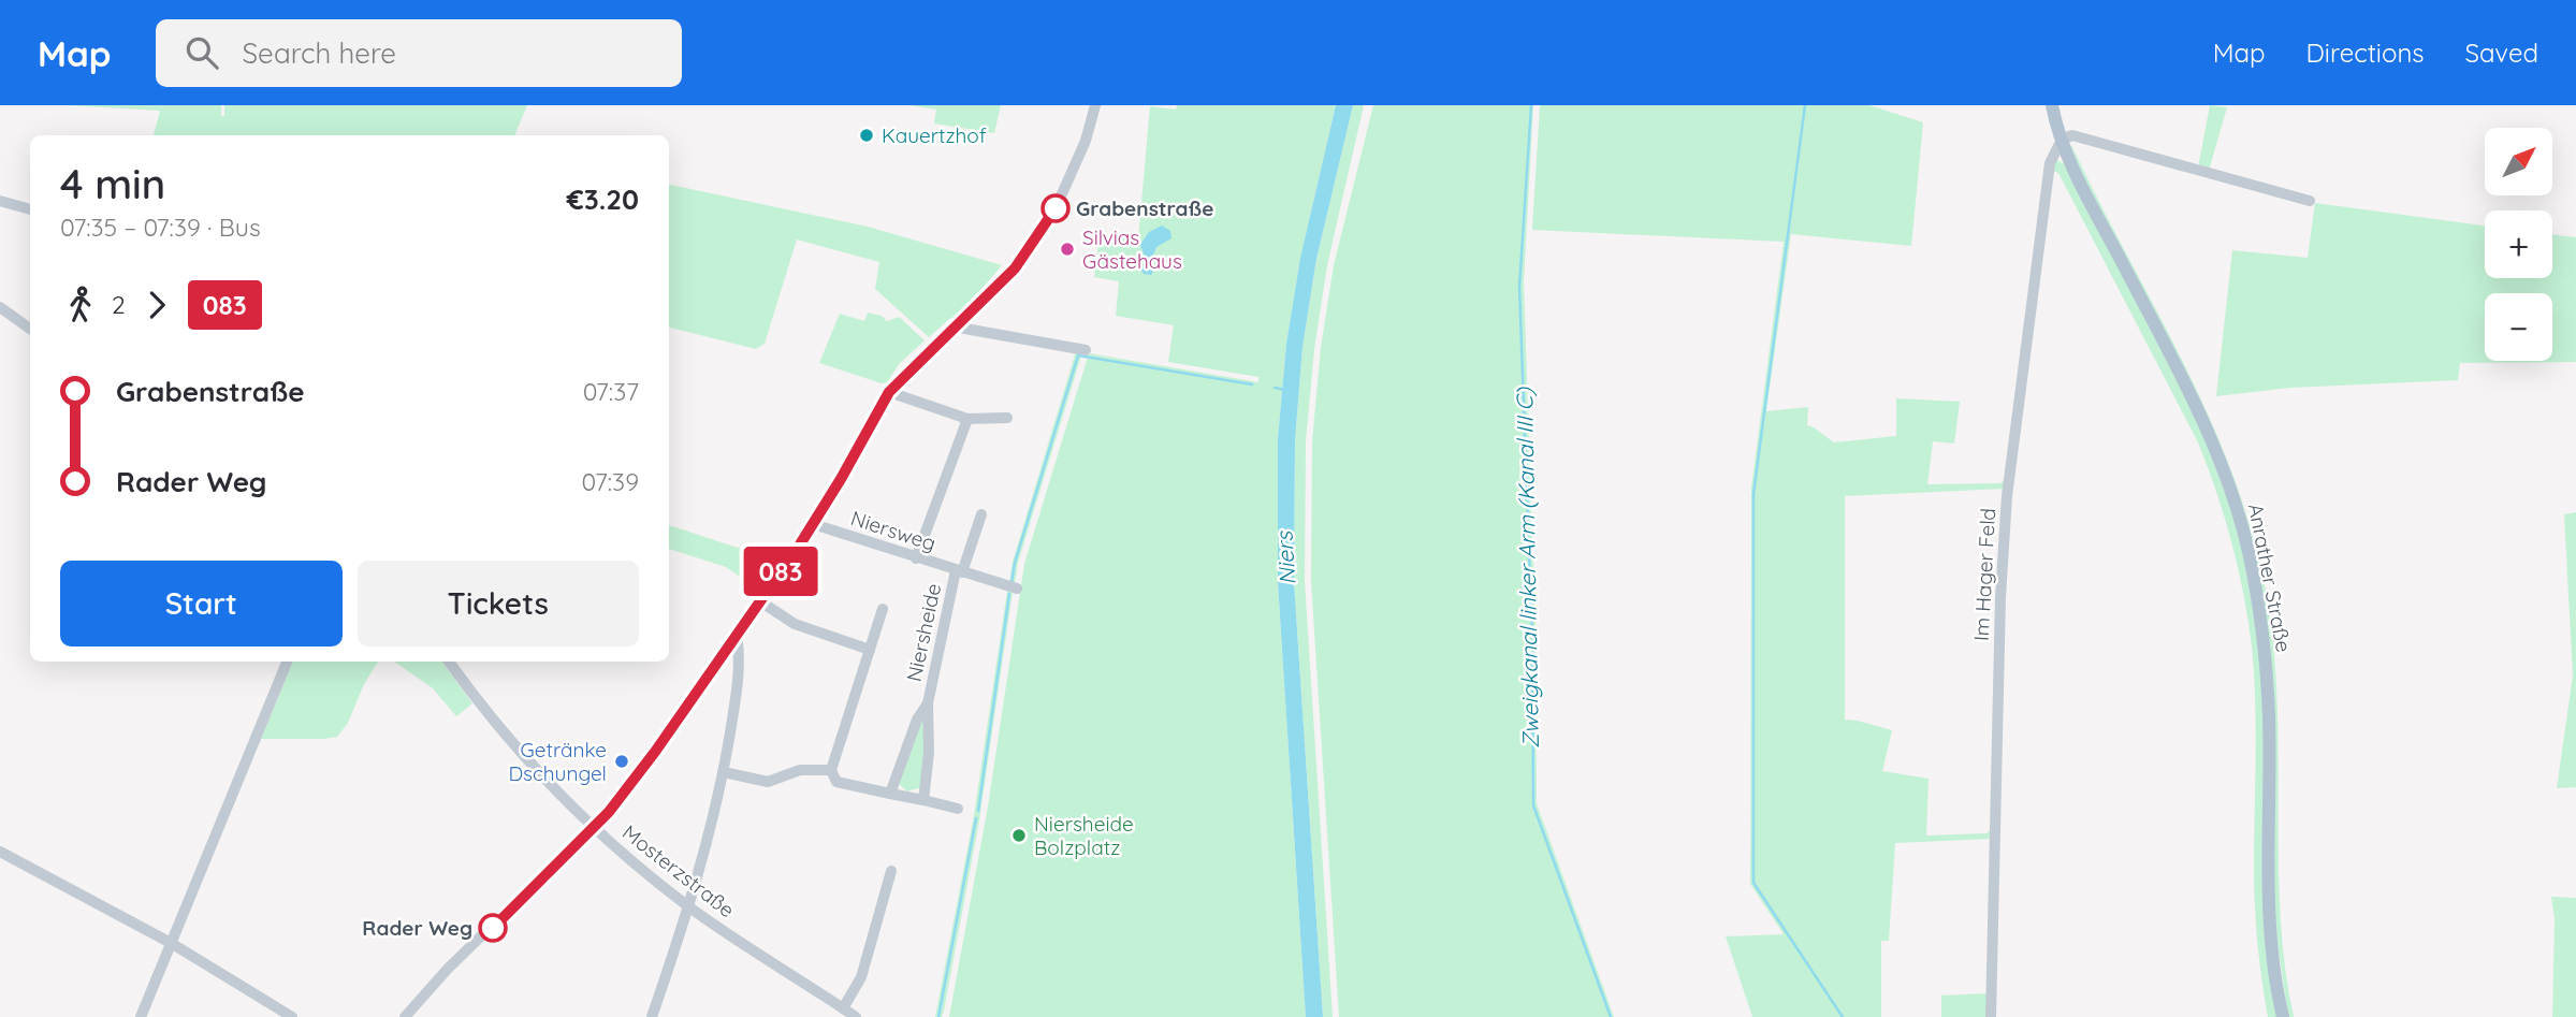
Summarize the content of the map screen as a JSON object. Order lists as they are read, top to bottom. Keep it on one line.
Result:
{"streets":{"main road":["Anrather Straße"],"street":["Niersweg","Im Hager Feld","Niersheide","Mosterzstraße"]},"crossings":[["Niersweg","Niersheide"],["Im Hager Feld","Anrather Straße"]],"water":["Niers","Zweigkanal linker Arm (Kanal III C)"],"places":["Kauertzhof","Grabenstraße","Silvias Gästehaus","Getränke Dschungel","Niersheide Bolzplatz","Rader Weg"],"lines":["bus line 083"],"north":"top right","page":{"header":"Map","search":"Search here","nav":["Map","Directions","Saved"],"on_map":"083","map_buttons":["+","−"],"heading":["4 min","07:35 – 07:39 · Bus","€3.20"],"legs":["2","083"],"list":[{"name":"Grabenstraße","value":"07:37"},{"name":"Rader Weg","value":"07:39"}],"buttons":["Start","Tickets"]}}
